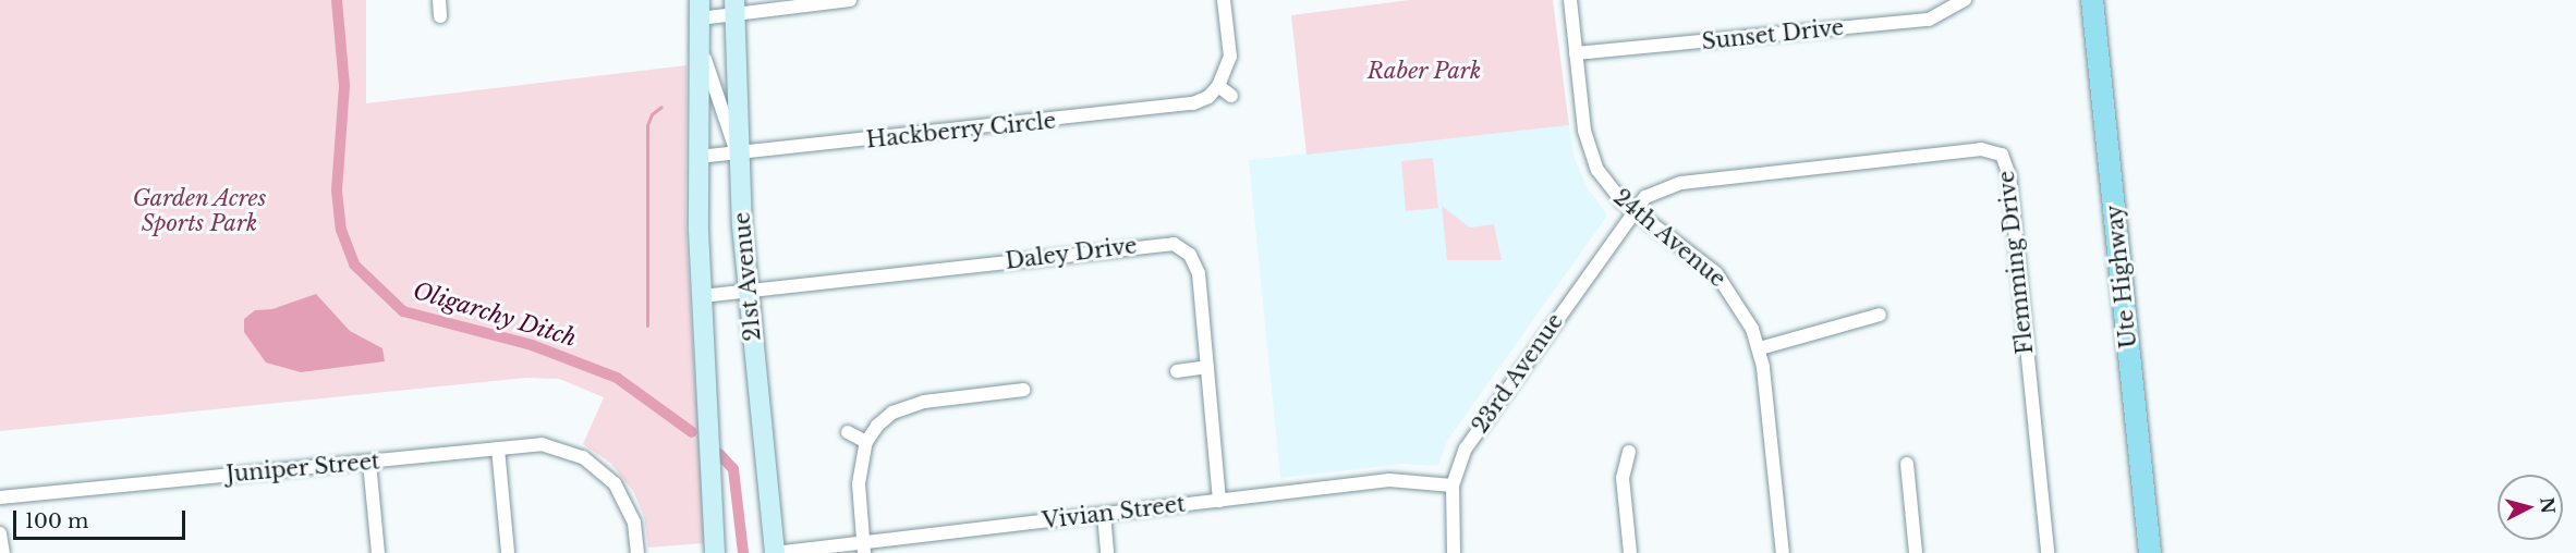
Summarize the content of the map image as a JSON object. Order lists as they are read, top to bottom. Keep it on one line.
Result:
{"streets":{"main road":["Ute Highway"],"street":["Sunset Drive","Hackberry Circle","24th Avenue","Daley Drive","Flemming Drive","21st Avenue","23rd Avenue","Juniper Street","Vivian Street"]},"crossings":[["Sunset Drive","24th Avenue"],["Hackberry Circle","21st Avenue"],["24th Avenue","Flemming Drive"],["24th Avenue","23rd Avenue"],["Daley Drive","21st Avenue"],["Flemming Drive","23rd Avenue"],["21st Avenue","Vivian Street"],["23rd Avenue","Vivian Street"]],"water":["Oligarchy Ditch"],"parks":["Raber Park","Garden Acres Sports Park"],"scale_bar":"100 m","north":"right"}
